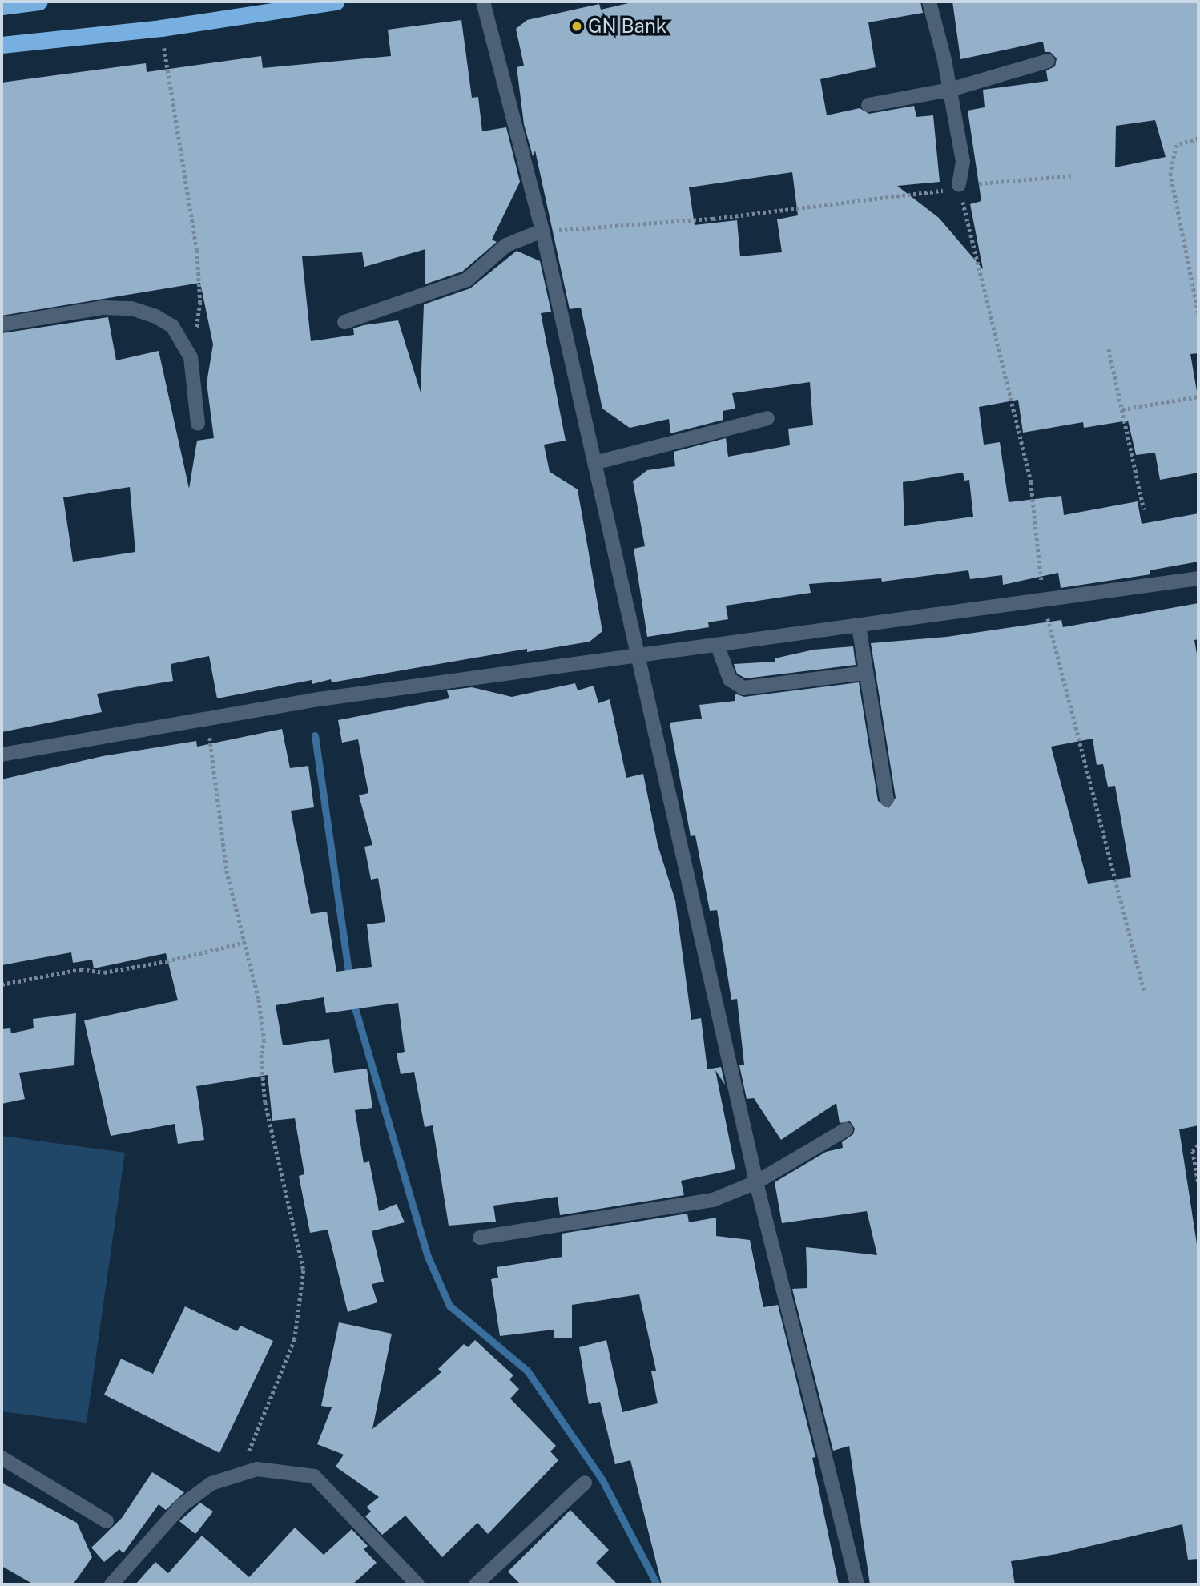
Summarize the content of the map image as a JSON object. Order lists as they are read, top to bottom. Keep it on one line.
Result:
{"places":["GN Bank"]}
